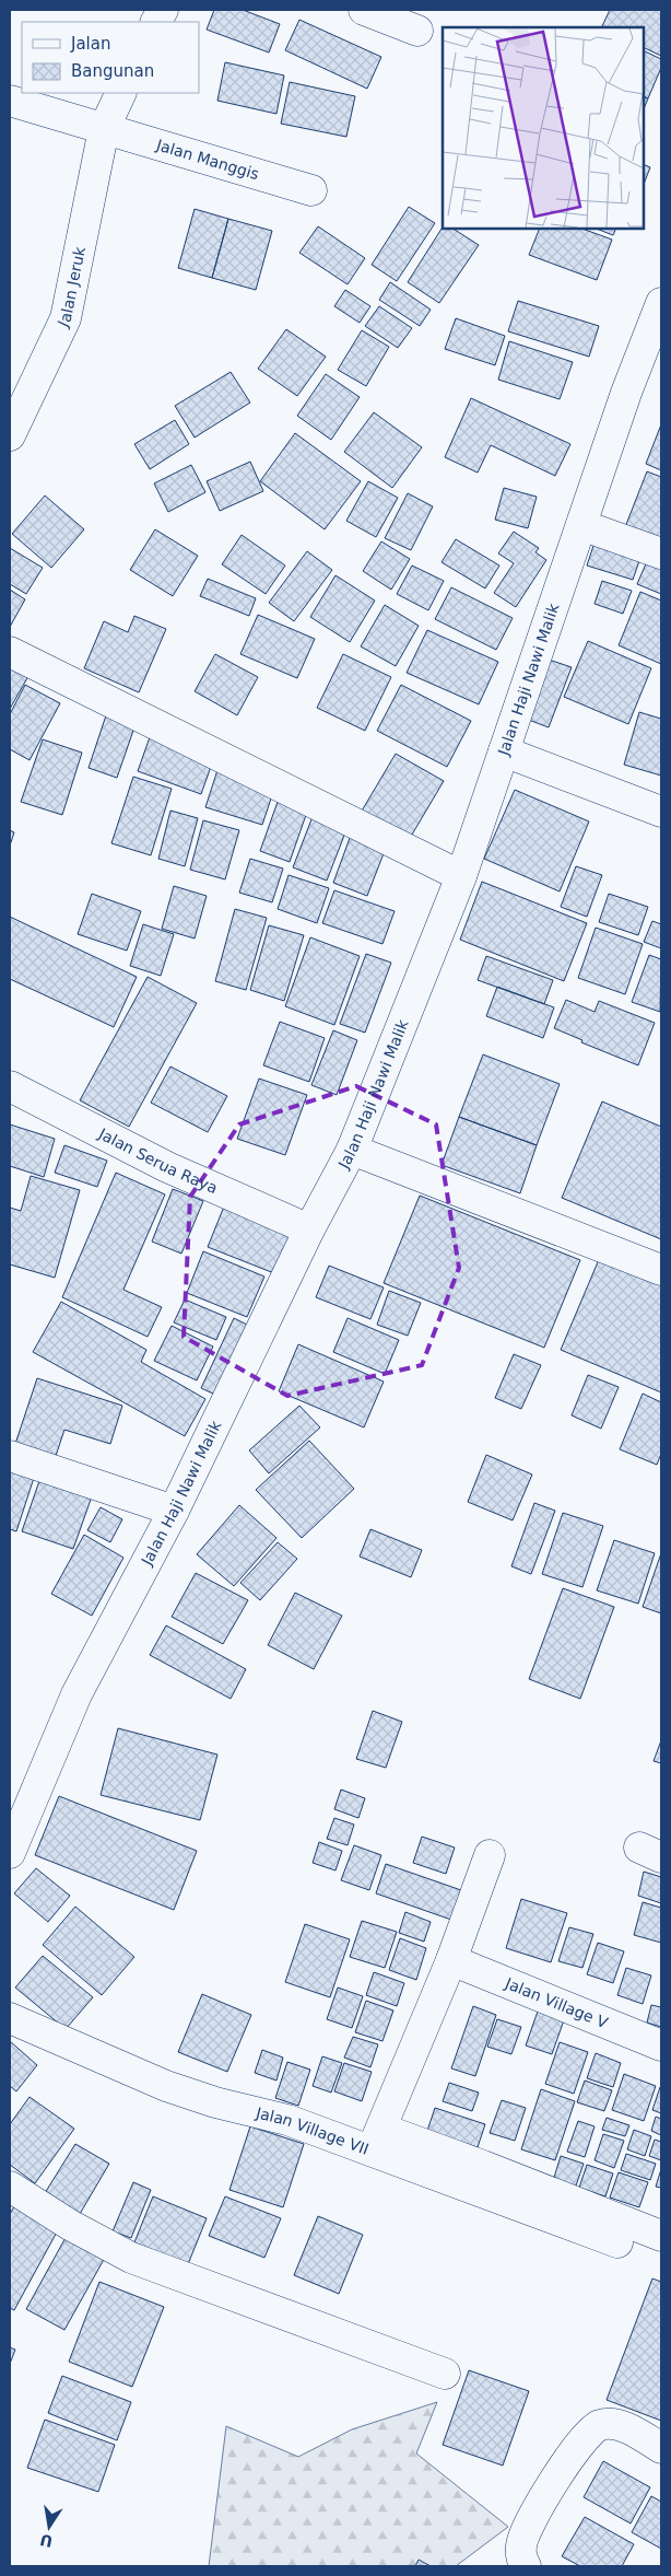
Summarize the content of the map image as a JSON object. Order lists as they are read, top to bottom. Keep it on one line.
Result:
{"streets":{"street":["Jalan Manggis","Jalan Jeruk","Jalan Haji Nawi Malik","Jalan Serua Raya","Jalan Village V","Jalan Village VII"]},"crossings":[["Jalan Manggis","Jalan Jeruk"],["Jalan Haji Nawi Malik","Jalan Serua Raya"]],"legend":["Jalan","Bangunan"],"north":"bottom"}
